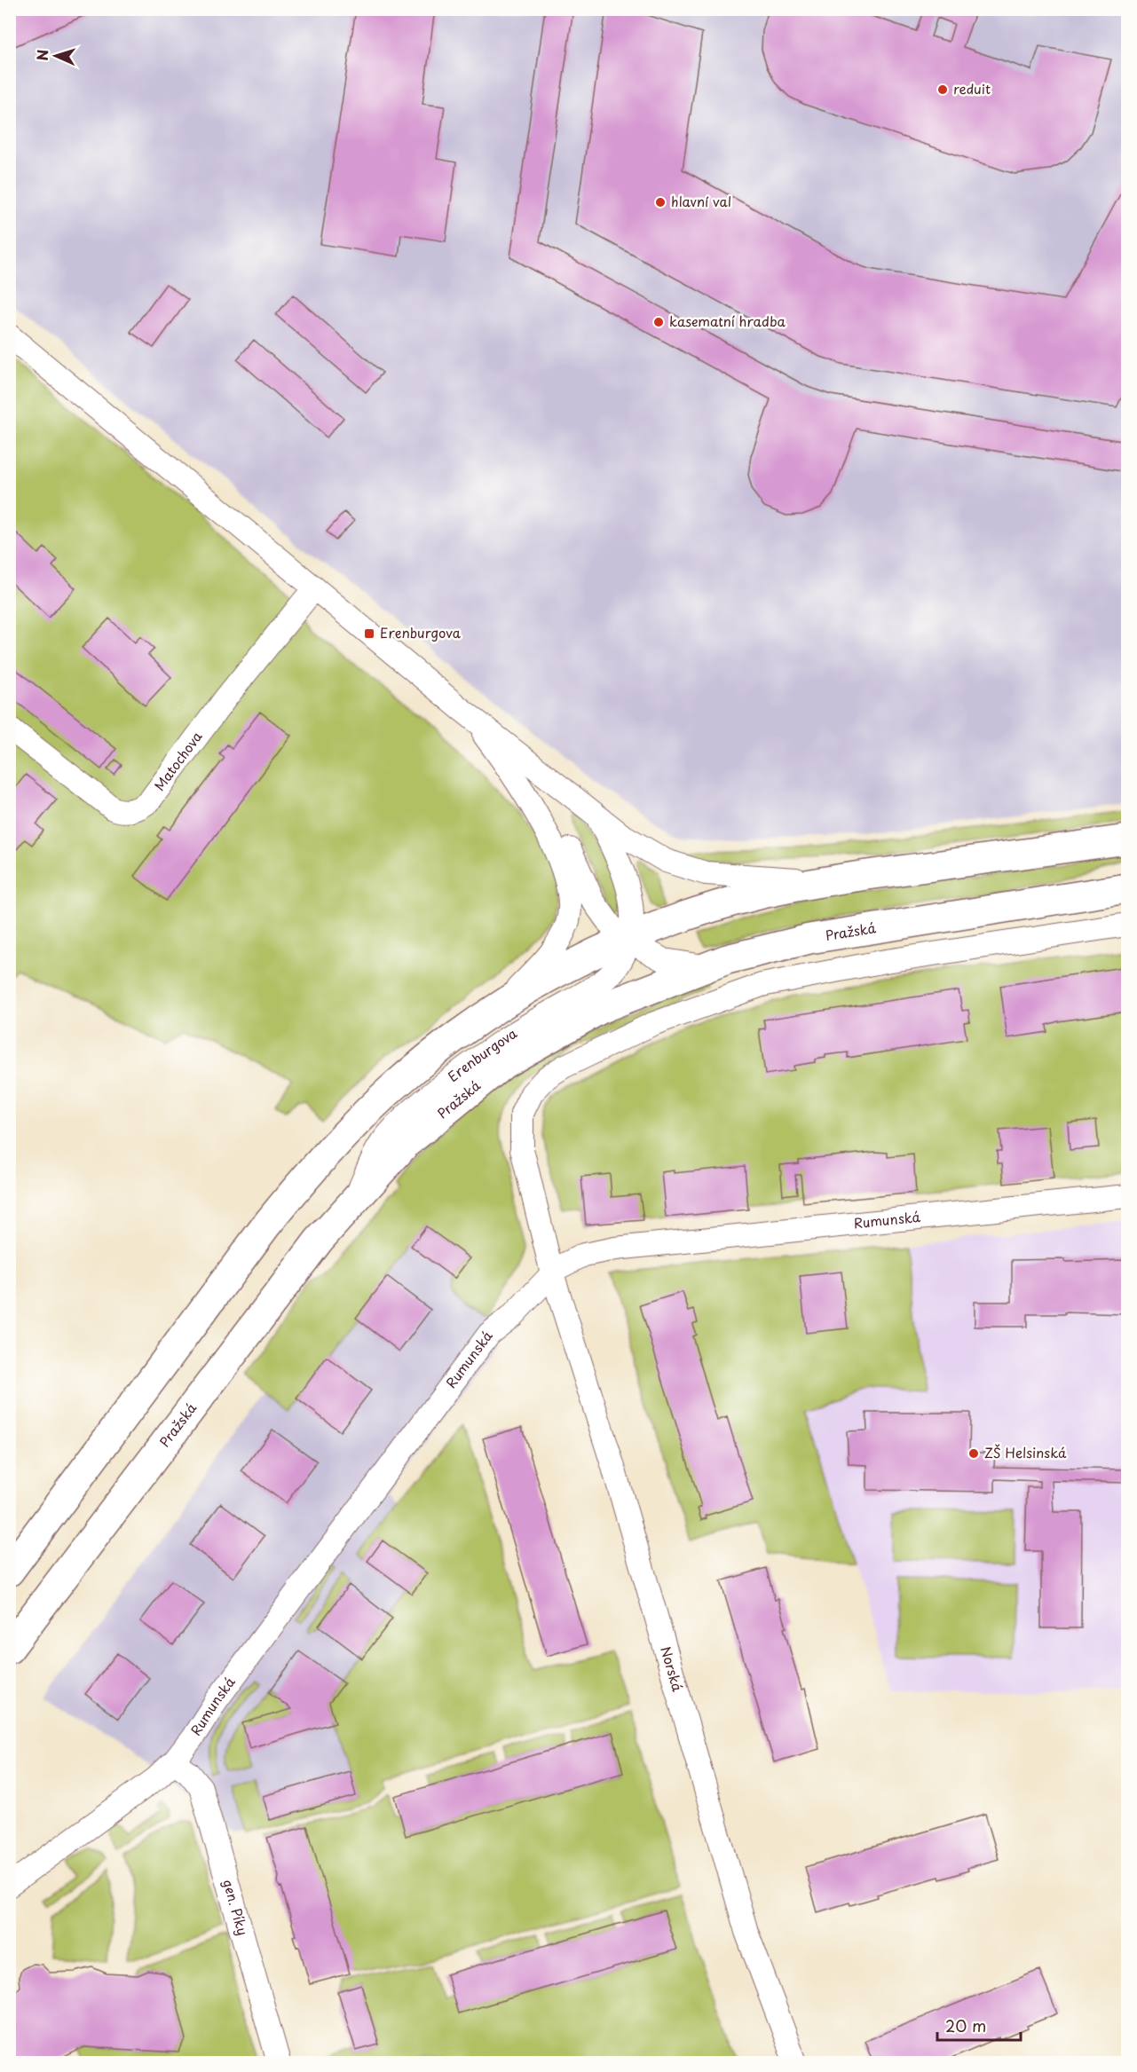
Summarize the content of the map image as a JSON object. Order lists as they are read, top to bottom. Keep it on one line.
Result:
{"streets":{"main road":["Pražská"],"street":["Matochova","Erenburgova","Rumunská","Norská","gen. Píky"]},"crossings":[["Matochova","Erenburgova"],["Pražská","Erenburgova"],["Rumunská","Norská"],["Rumunská","gen. Píky"]],"places":{"other":["reduit","hlavní val","kasematní hradba","ZŠ Helsinská"],"transit":["Erenburgova"]},"scale_bar":"20 m","north":"left"}
